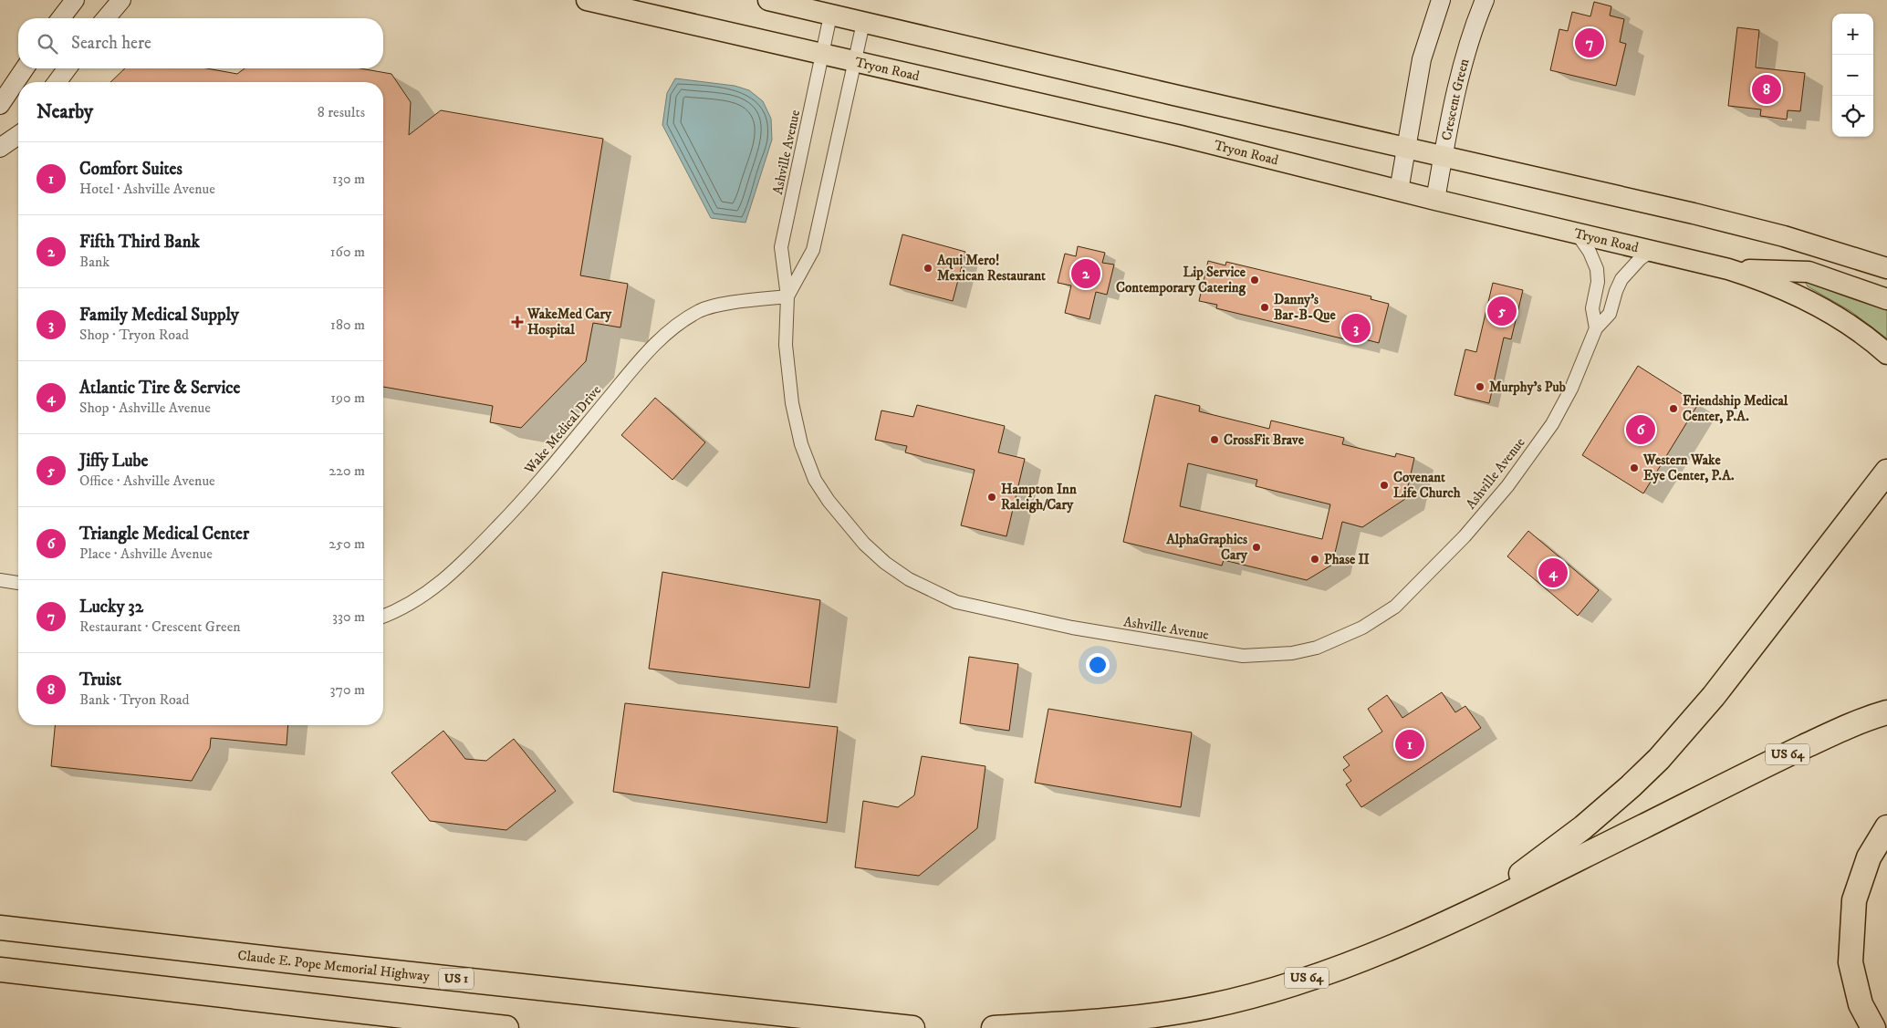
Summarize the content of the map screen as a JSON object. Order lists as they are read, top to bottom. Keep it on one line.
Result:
{"streets":{"highway":["US 64","Claude E. Pope Memorial Highway","US 1"],"main road":["Tryon Road"],"street":["Crescent Green","Ashville Avenue","Wake Medical Drive"]},"crossings":[["Tryon Road","Crescent Green"],["Tryon Road","Ashville Avenue"],["Ashville Avenue","Wake Medical Drive"]],"places":{"other":["Aqui Mero! Mexican Restaurant","Lip Service Contemporary Catering","Danny's Bar-B-Que","Murphy's Pub","Friendship Medical Center, P.A.","CrossFit Brave","Western Wake Eye Center, P.A.","Covenant Life Church","Hampton Inn Raleigh/Cary","AlphaGraphics Cary","Phase II"],"health":["WakeMed Cary Hospital"]},"page":{"map_buttons":["+","−"],"search":"Search here","pins":["7","8","2","5","3","6","4","1"],"heading":["Nearby","8 results"],"list":[{"mark":"1","name":"Comfort Suites","note":"Hotel · Ashville Avenue","value":"130 m"},{"mark":"2","name":"Fifth Third Bank","note":"Bank","value":"160 m"},{"mark":"3","name":"Family Medical Supply","note":"Shop · Tryon Road","value":"180 m"},{"mark":"4","name":"Atlantic Tire & Service","note":"Shop · Ashville Avenue","value":"190 m"},{"mark":"5","name":"Jiffy Lube","note":"Office · Ashville Avenue","value":"220 m"},{"mark":"6","name":"Triangle Medical Center","note":"Place · Ashville Avenue","value":"250 m"},{"mark":"7","name":"Lucky 32","note":"Restaurant · Crescent Green","value":"330 m"},{"mark":"8","name":"Truist","note":"Bank · Tryon Road","value":"370 m"}]}}
